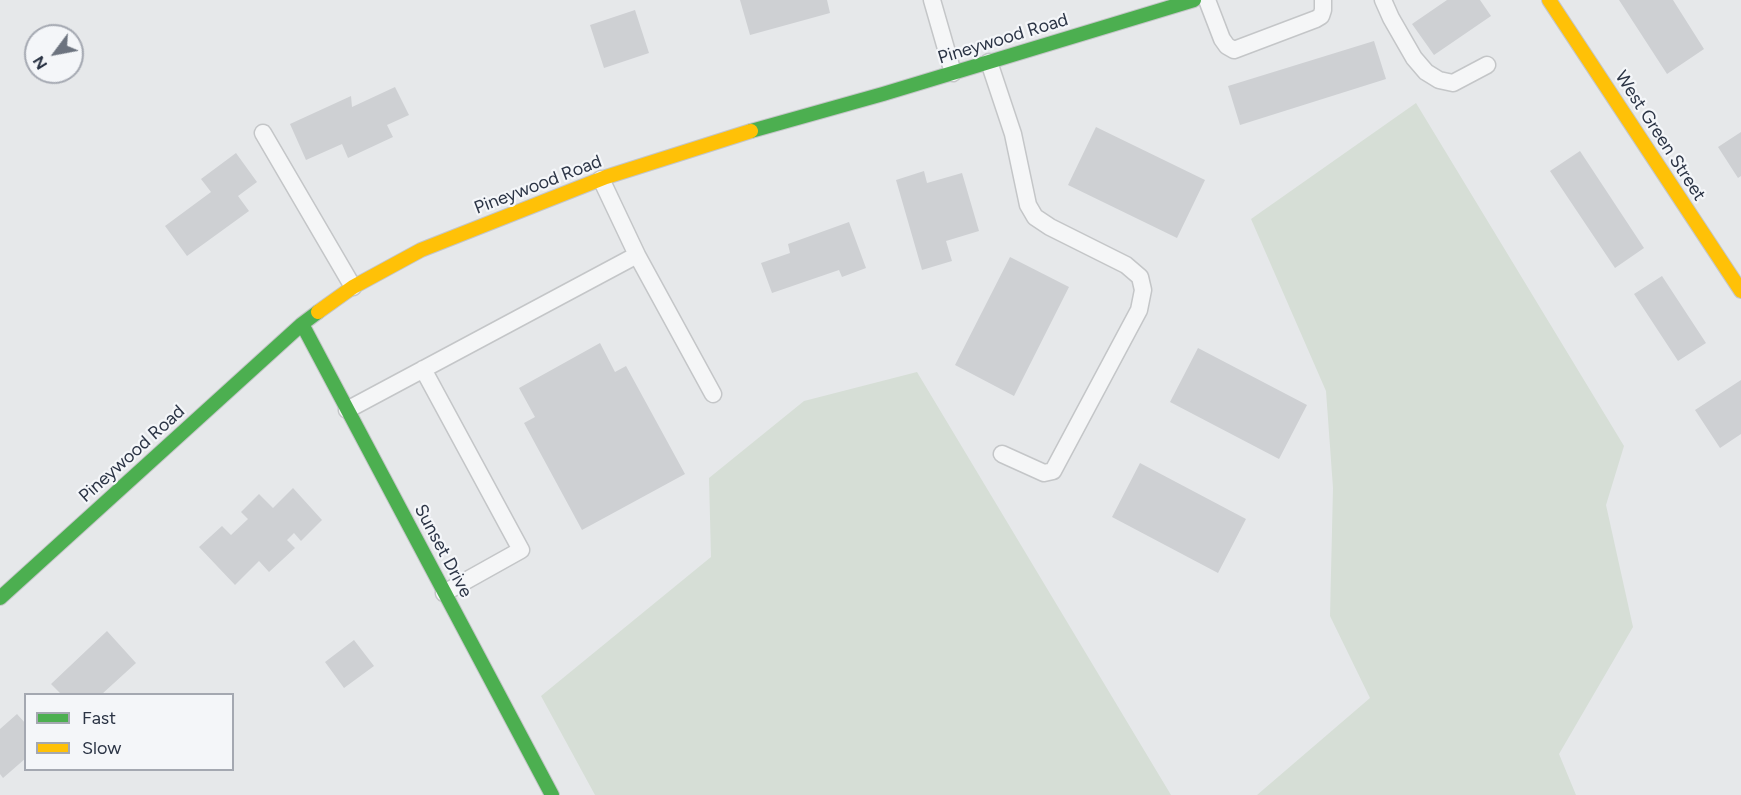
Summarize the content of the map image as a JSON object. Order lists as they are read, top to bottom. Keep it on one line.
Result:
{"streets":{"street":["Pineywood Road","West Green Street","Sunset Drive"]},"crossings":[["Pineywood Road","Sunset Drive"]],"legend":["Fast","Slow"],"north":"bottom left"}
